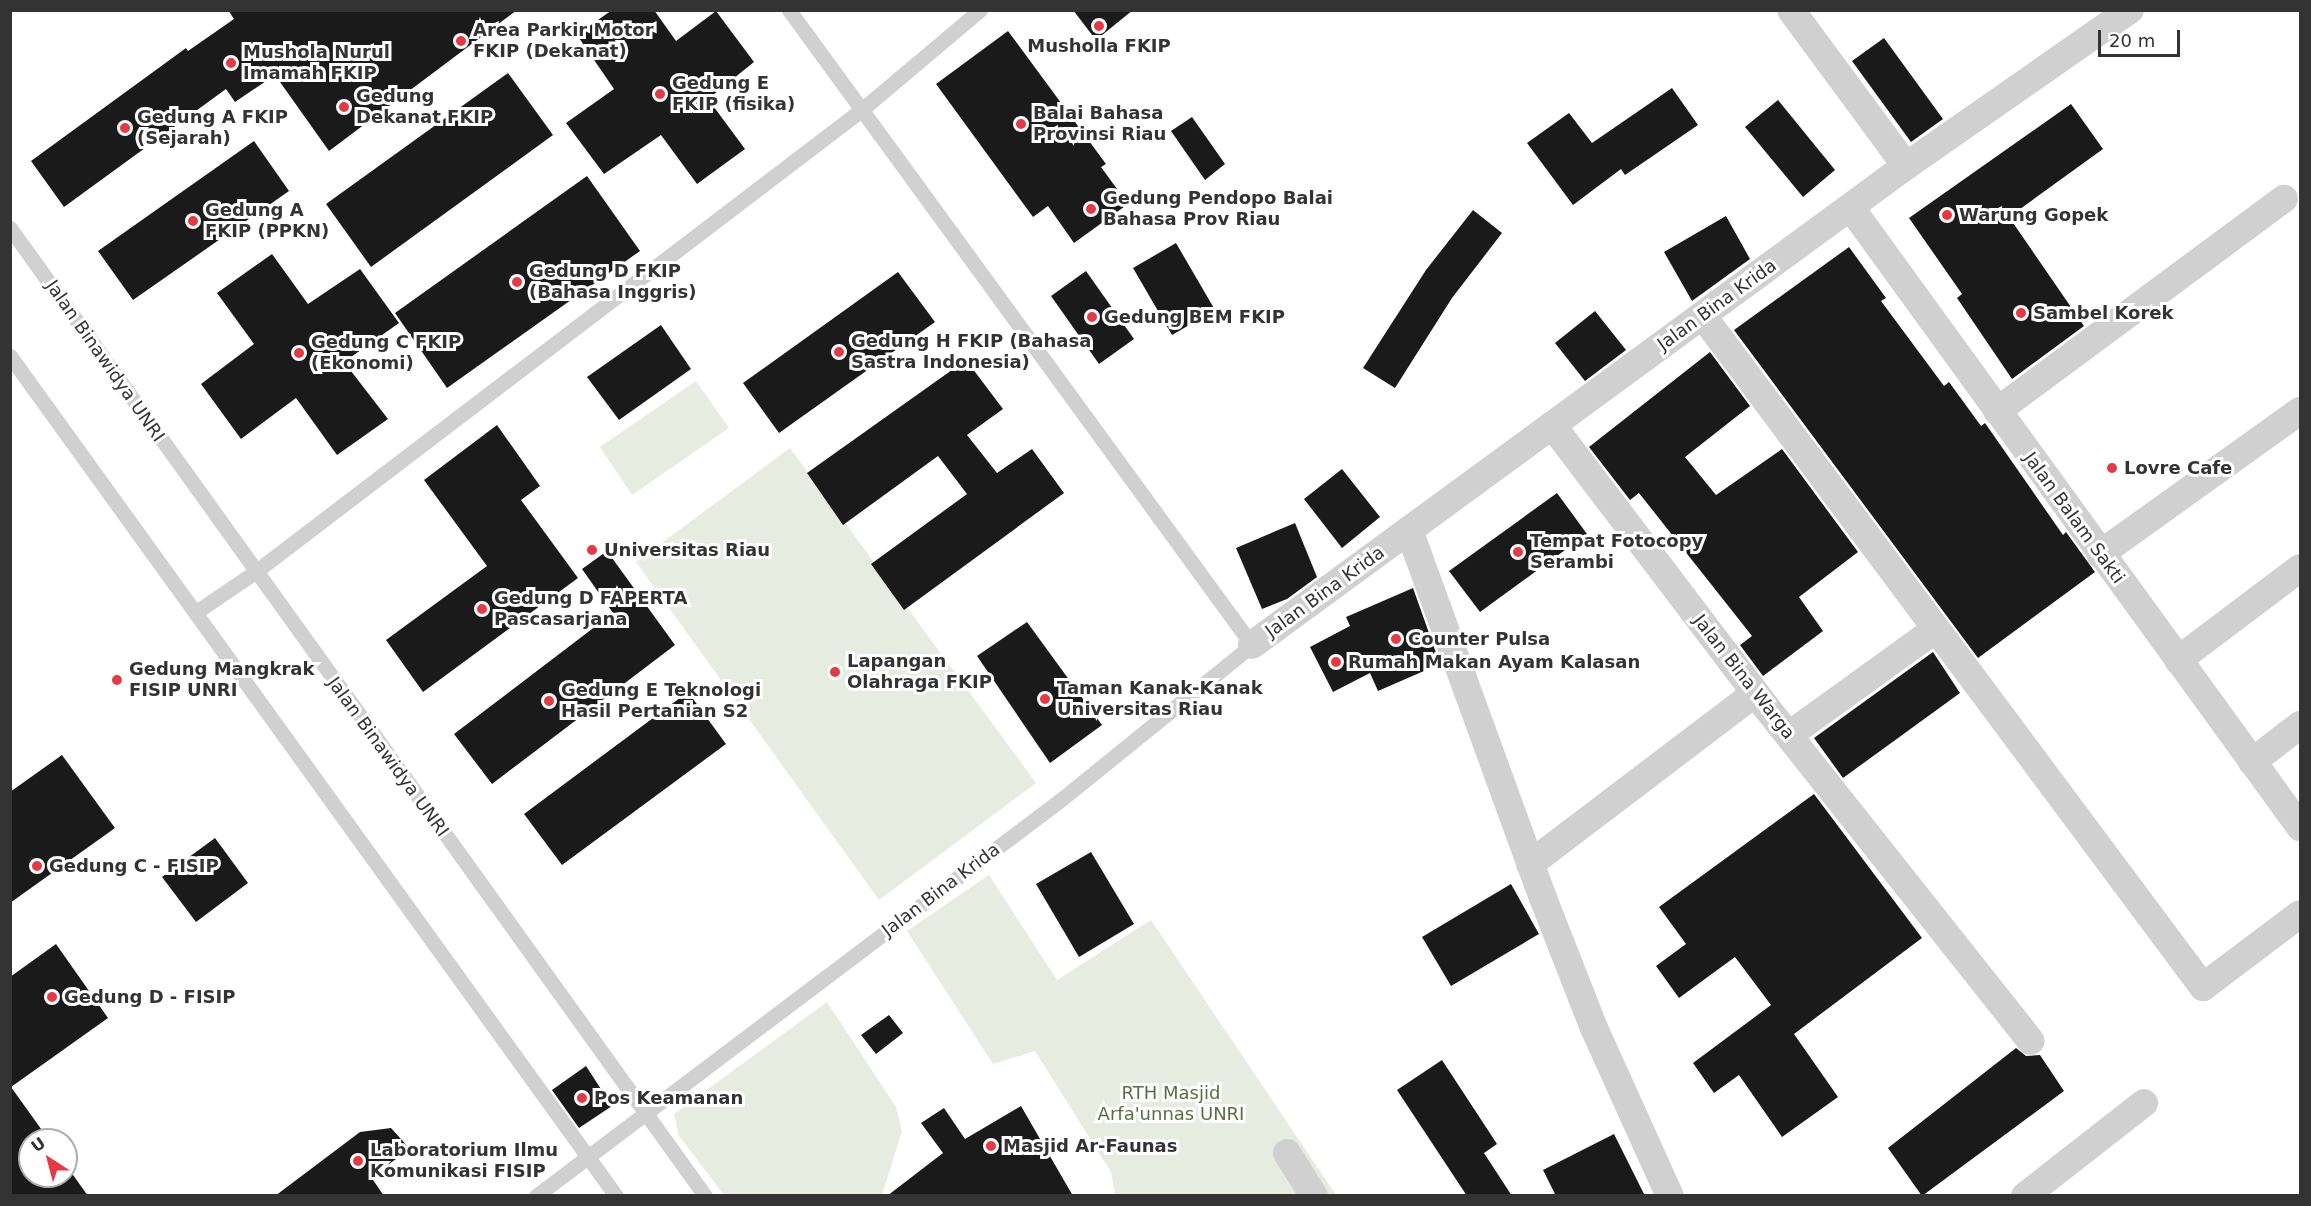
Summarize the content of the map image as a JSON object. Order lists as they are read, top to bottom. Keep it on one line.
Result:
{"streets":{"street":["Jalan Bina Krida","Jalan Balam Sakti","Jalan Bina Warga"],"lane":["Jalan Binawidya UNRI"]},"crossings":[["Jalan Bina Krida","Jalan Binawidya UNRI"],["Jalan Bina Krida","Jalan Balam Sakti"],["Jalan Bina Krida","Jalan Bina Warga"]],"parks":["RTH Masjid Arfa'unnas UNRI"],"places":["Musholla FKIP","Area Parkir Motor FKIP (Dekanat)","Mushola Nurul Imamah FKIP","Gedung E FKIP (fisika)","Gedung Dekanat FKIP","Balai Bahasa Provinsi Riau","Gedung A FKIP (Sejarah)","Gedung Pendopo Balai Bahasa Prov Riau","Warung Gopek","Gedung A FKIP (PPKN)","Gedung D FKIP (Bahasa Inggris)","Sambel Korek","Gedung BEM FKIP","Gedung H FKIP (Bahasa Sastra Indonesia)","Gedung C FKIP (Ekonomi)","Lovre Cafe","Universitas Riau","Tempat Fotocopy Serambi","Gedung D FAPERTA Pascasarjana","Counter Pulsa","Rumah Makan Ayam Kalasan","Lapangan Olahraga FKIP","Gedung Mangkrak FISIP UNRI","Taman Kanak-Kanak Universitas Riau","Gedung E Teknologi Hasil Pertanian S2","Gedung C - FISIP","Gedung D - FISIP","Pos Keamanan","Masjid Ar-Faunas","Laboratorium Ilmu Komunikasi FISIP"],"scale_bar":"20 m","north":"top left"}
